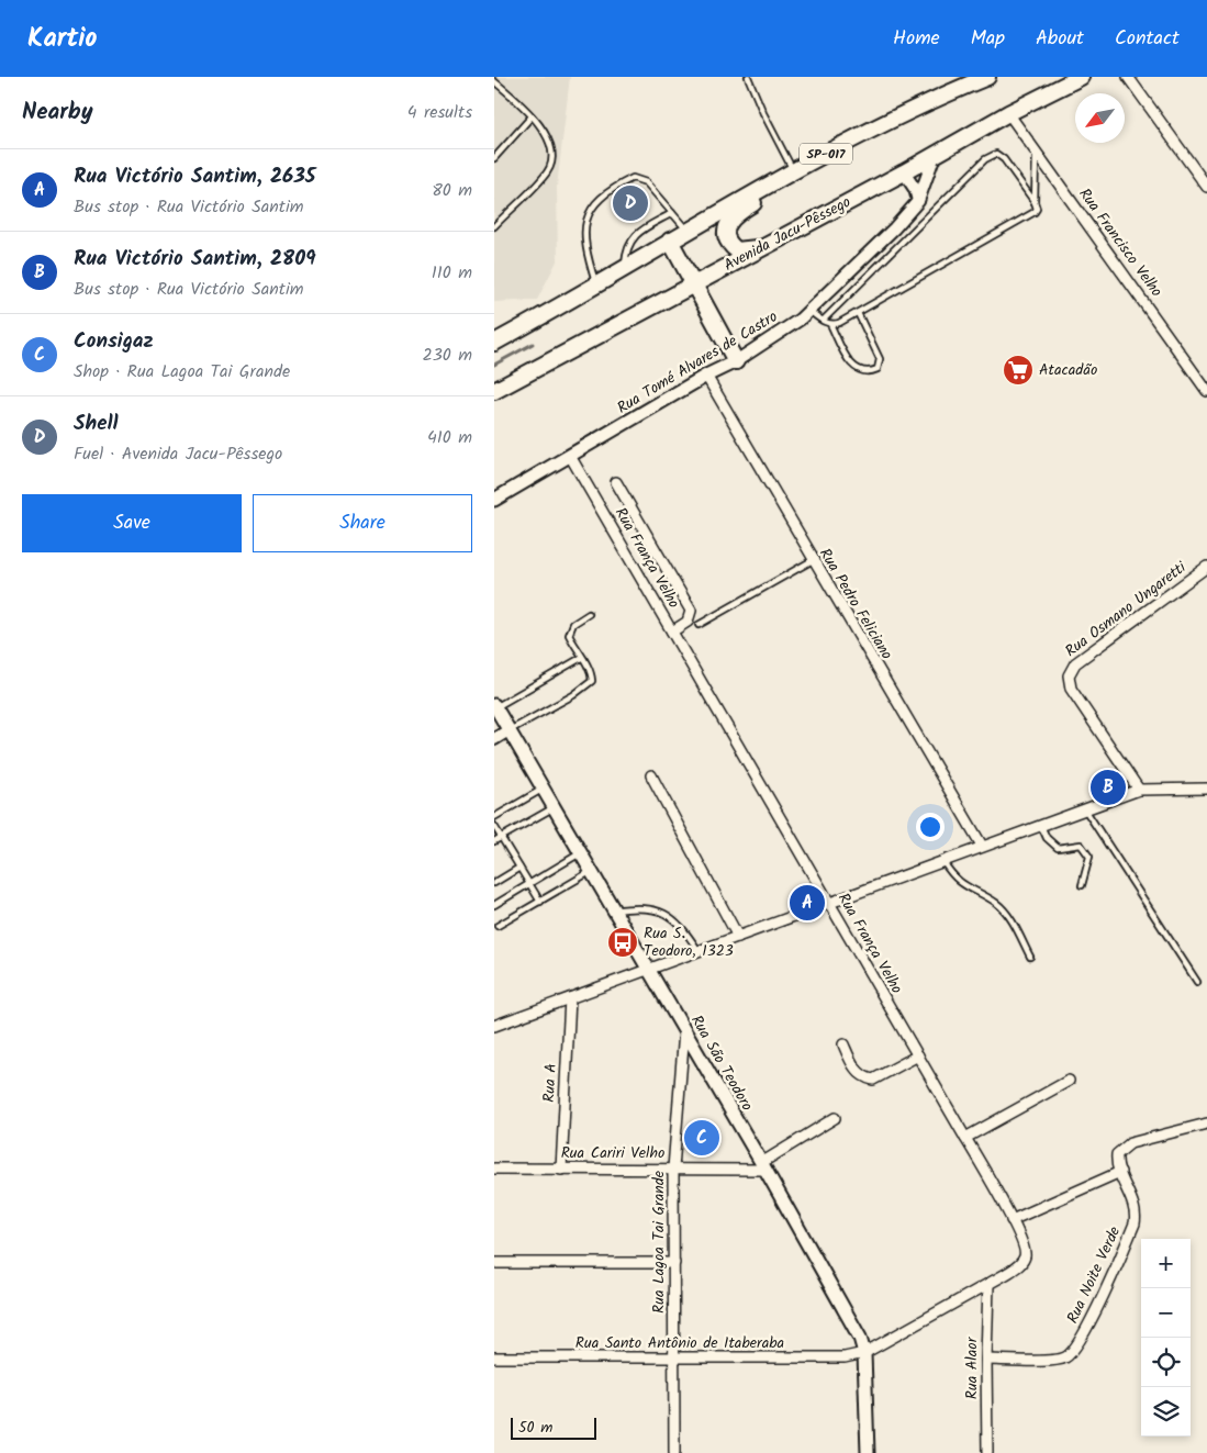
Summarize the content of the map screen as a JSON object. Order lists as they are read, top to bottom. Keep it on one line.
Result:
{"streets":{"highway":["SP-017","Avenida Jacu-Pêssego"],"main road":["Rua Tomé Alvares de Castro","Rua São Teodoro"],"street":["Rua Francisco Velho","Rua França Velho","Rua Pedro Feliciano","Rua Osmano Ungaretti","Rua A","Rua Cariri Velho","Rua Lagoa Tai Grande","Rua Noite Verde","Rua Santo Antônio de Itaberaba","Rua Alaor"]},"crossings":[["Avenida Jacu-Pêssego","Rua Francisco Velho"],["Avenida Jacu-Pêssego","Rua Tomé Alvares de Castro"],["Rua Tomé Alvares de Castro","Rua França Velho"],["Rua Tomé Alvares de Castro","Rua Pedro Feliciano"],["Rua França Velho","Rua São Teodoro"],["Rua França Velho","Rua Santo Antônio de Itaberaba"],["Rua França Velho","Rua Alaor"],["Rua São Teodoro","Rua Cariri Velho"],["Rua São Teodoro","Rua Lagoa Tai Grande"],["Rua São Teodoro","Rua Santo Antônio de Itaberaba"],["Rua A","Rua Cariri Velho"],["Rua Cariri Velho","Rua Lagoa Tai Grande"],["Rua Lagoa Tai Grande","Rua Santo Antônio de Itaberaba"],["Rua Noite Verde","Rua Alaor"]],"places":{"supermarket":["Atacadão"],"bus stop":["Rua S. Teodoro, 1323"]},"scale_bar":"50 m","north":"bottom left","page":{"header":"Kartio","nav":["Home","Map","About","Contact"],"heading":["Nearby","4 results"],"list":[{"mark":"A","name":"Rua Victório Santim, 2635","note":"Bus stop · Rua Victório Santim","value":"80 m"},{"mark":"B","name":"Rua Victório Santim, 2809","note":"Bus stop · Rua Victório Santim","value":"110 m"},{"mark":"C","name":"Consigaz","note":"Shop · Rua Lagoa Tai Grande","value":"230 m"},{"mark":"D","name":"Shell","note":"Fuel · Avenida Jacu-Pêssego","value":"410 m"}],"pins":["D","B","A","C"],"buttons":["Save","Share"],"map_buttons":["+","−"],"scale":"50 m"}}
